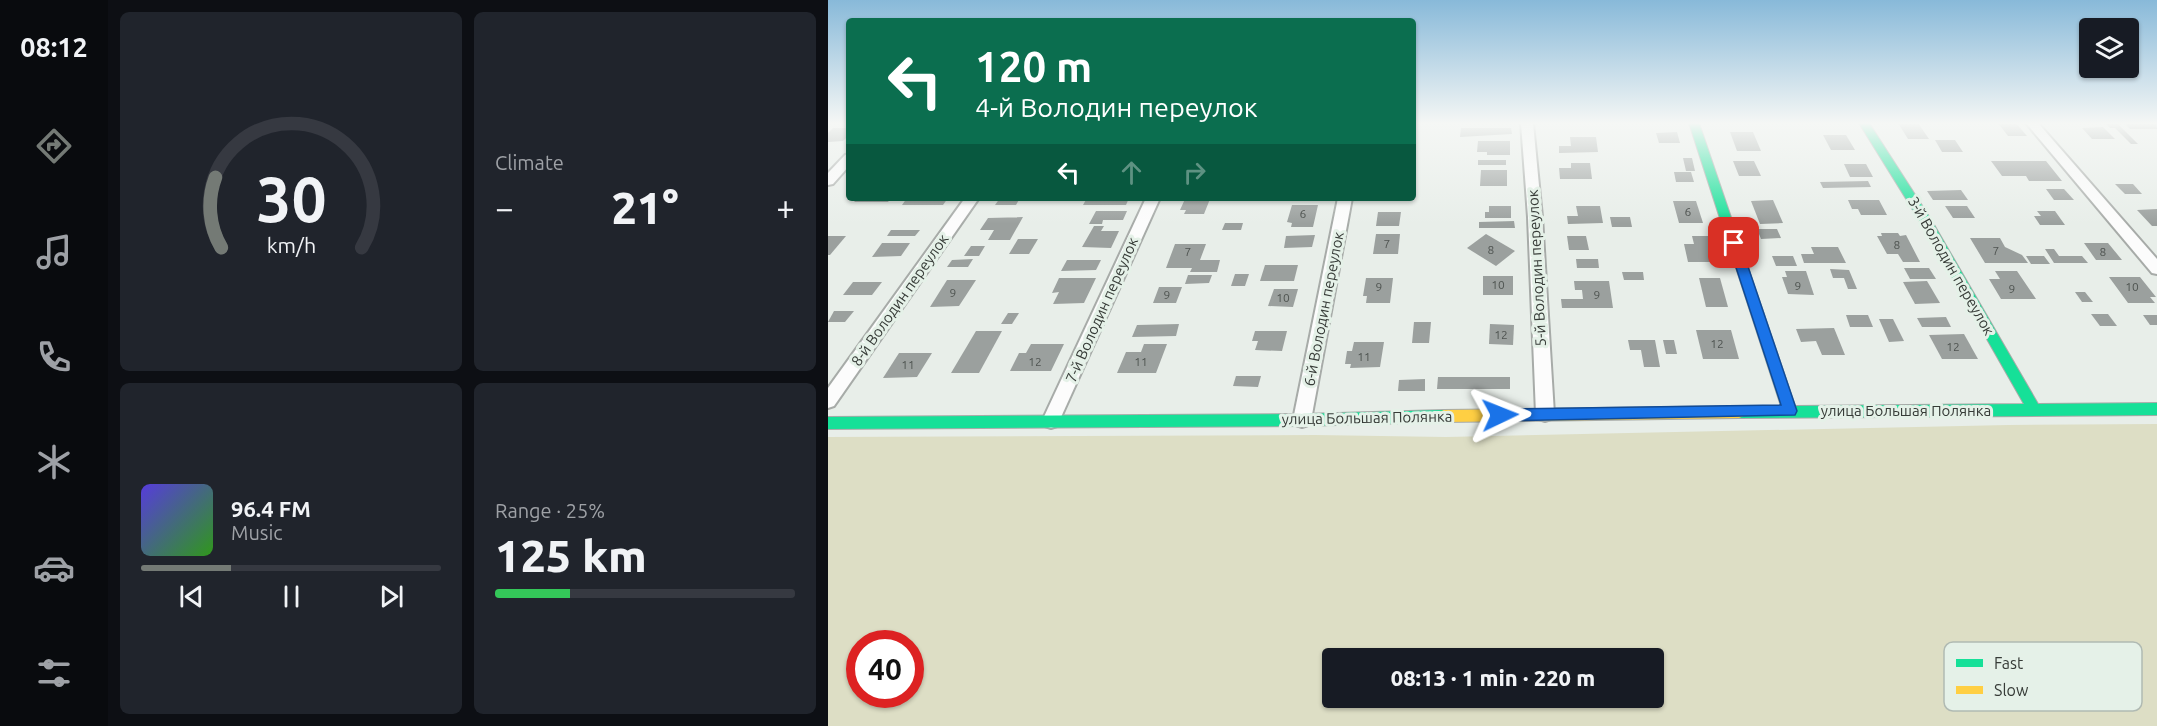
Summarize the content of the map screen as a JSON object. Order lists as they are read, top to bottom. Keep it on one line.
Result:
{"streets":{"street":["3-й Володин переулок","5-й Володин переулок","8-й Володин переулок","6-й Володин переулок","7-й Володин переулок","улица Большая Полянка"]},"crossings":[["3-й Володин переулок","улица Большая Полянка"],["5-й Володин переулок","улица Большая Полянка"],["6-й Володин переулок","улица Большая Полянка"],["7-й Володин переулок","улица Большая Полянка"]],"house_numbers":["6","6","7","8","8","7","7","8","10","9","9","10","9","9","9","9","10","12","12","12","11","12","11","11"],"legend":["Fast","Slow"],"page":{"tabs":"08:12","tile":["Climate",["Range · 25%","125 km"]],"turn":["120 m","4-й Володин переулок"],"heat":["−","21°","+"],"song":["96.4 FM","Music"],"limit":"40","trip":"08:13 · 1 min · 220 m","gauge":["30","km/h"]}}
